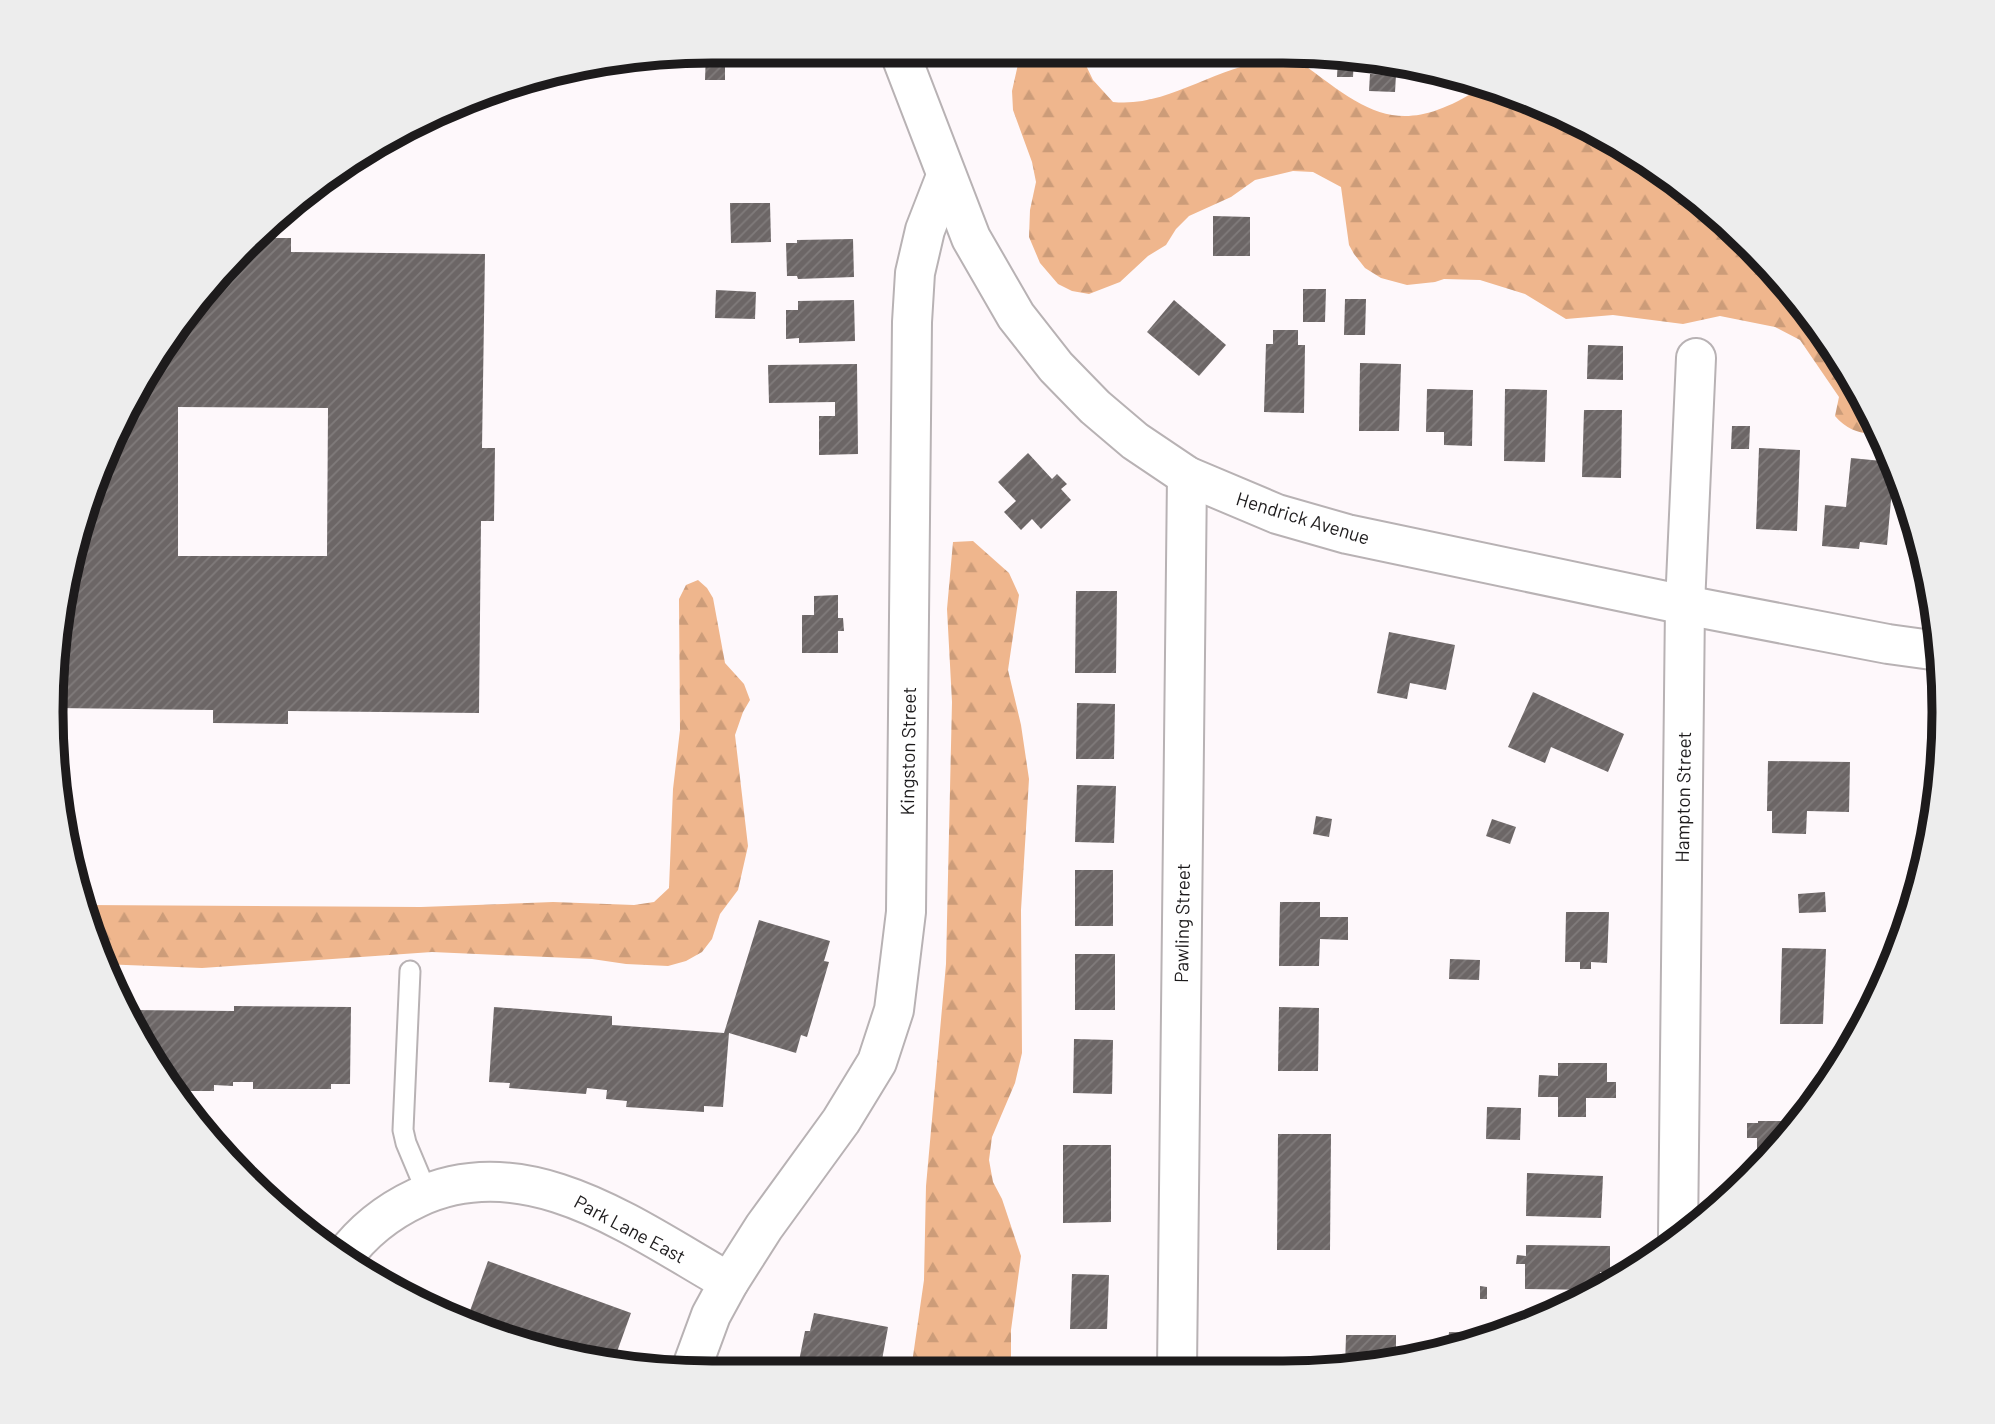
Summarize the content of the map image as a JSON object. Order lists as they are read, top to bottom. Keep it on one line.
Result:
{"streets":{"street":["Hendrick Avenue","Kingston Street","Hampton Street","Pawling Street","Park Lane East"]},"crossings":[["Hendrick Avenue","Kingston Street"],["Hendrick Avenue","Hampton Street"],["Hendrick Avenue","Pawling Street"],["Kingston Street","Park Lane East"]]}
